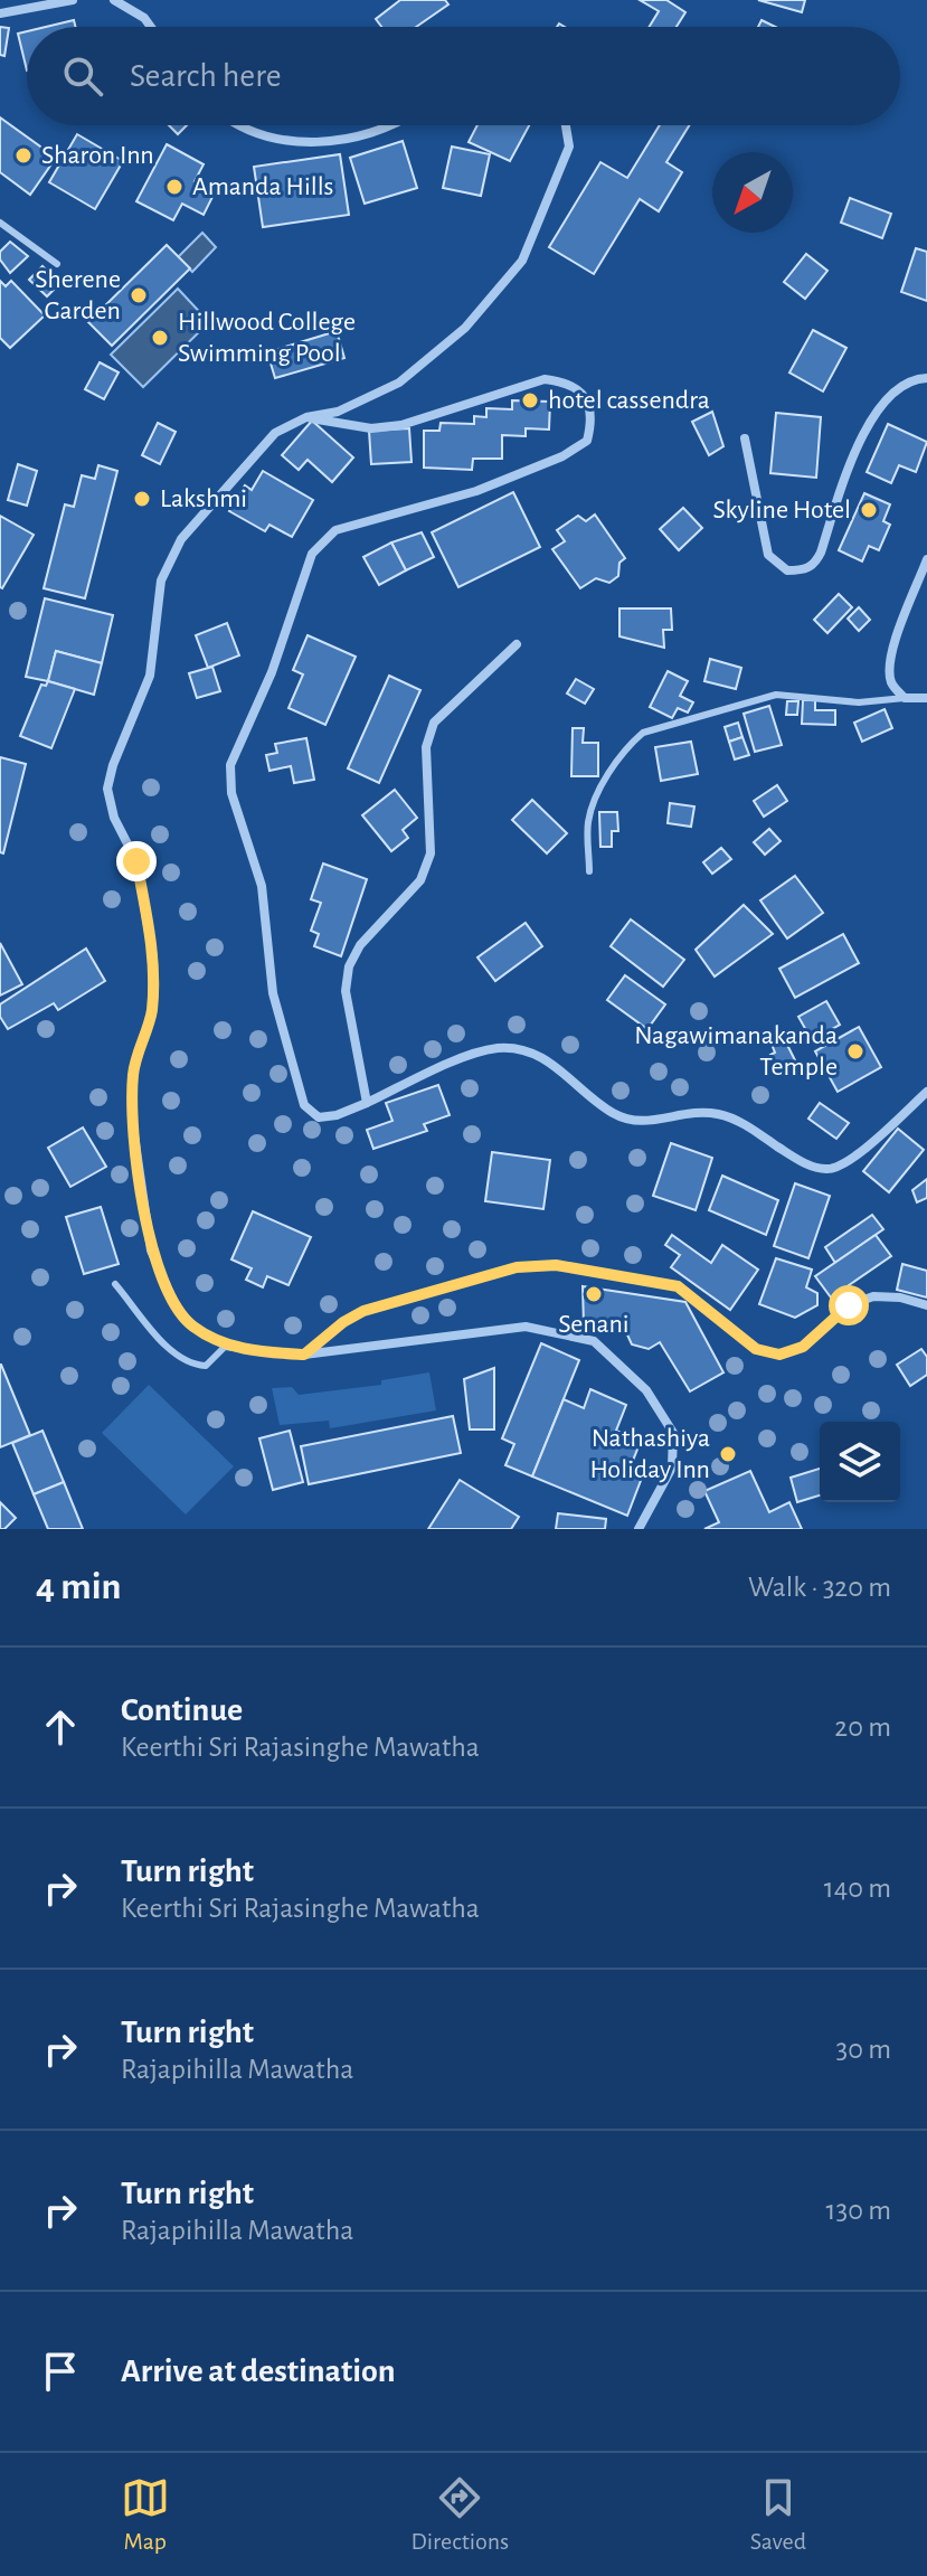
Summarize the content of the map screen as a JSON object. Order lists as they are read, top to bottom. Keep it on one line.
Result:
{"places":["Sharon Inn","Amanda Hills","Sherene Garden","Hillwood College Swimming Pool","hotel cassendra","Lakshmi","Skyline Hotel","Nagawimanakanda Temple","Senani","Nathashiya Holiday Inn"],"north":"bottom left","page":{"search":"Search here","heading":["4 min","Walk · 320 m"],"list":[["Continue","Keerthi Sri Rajasinghe Mawatha","20 m"],["Turn right","Keerthi Sri Rajasinghe Mawatha","140 m"],["Turn right","Rajapihilla Mawatha","30 m"],["Turn right","Rajapihilla Mawatha","130 m"],"Arrive at destination"],"nav":["Map","Directions","Saved"]}}
